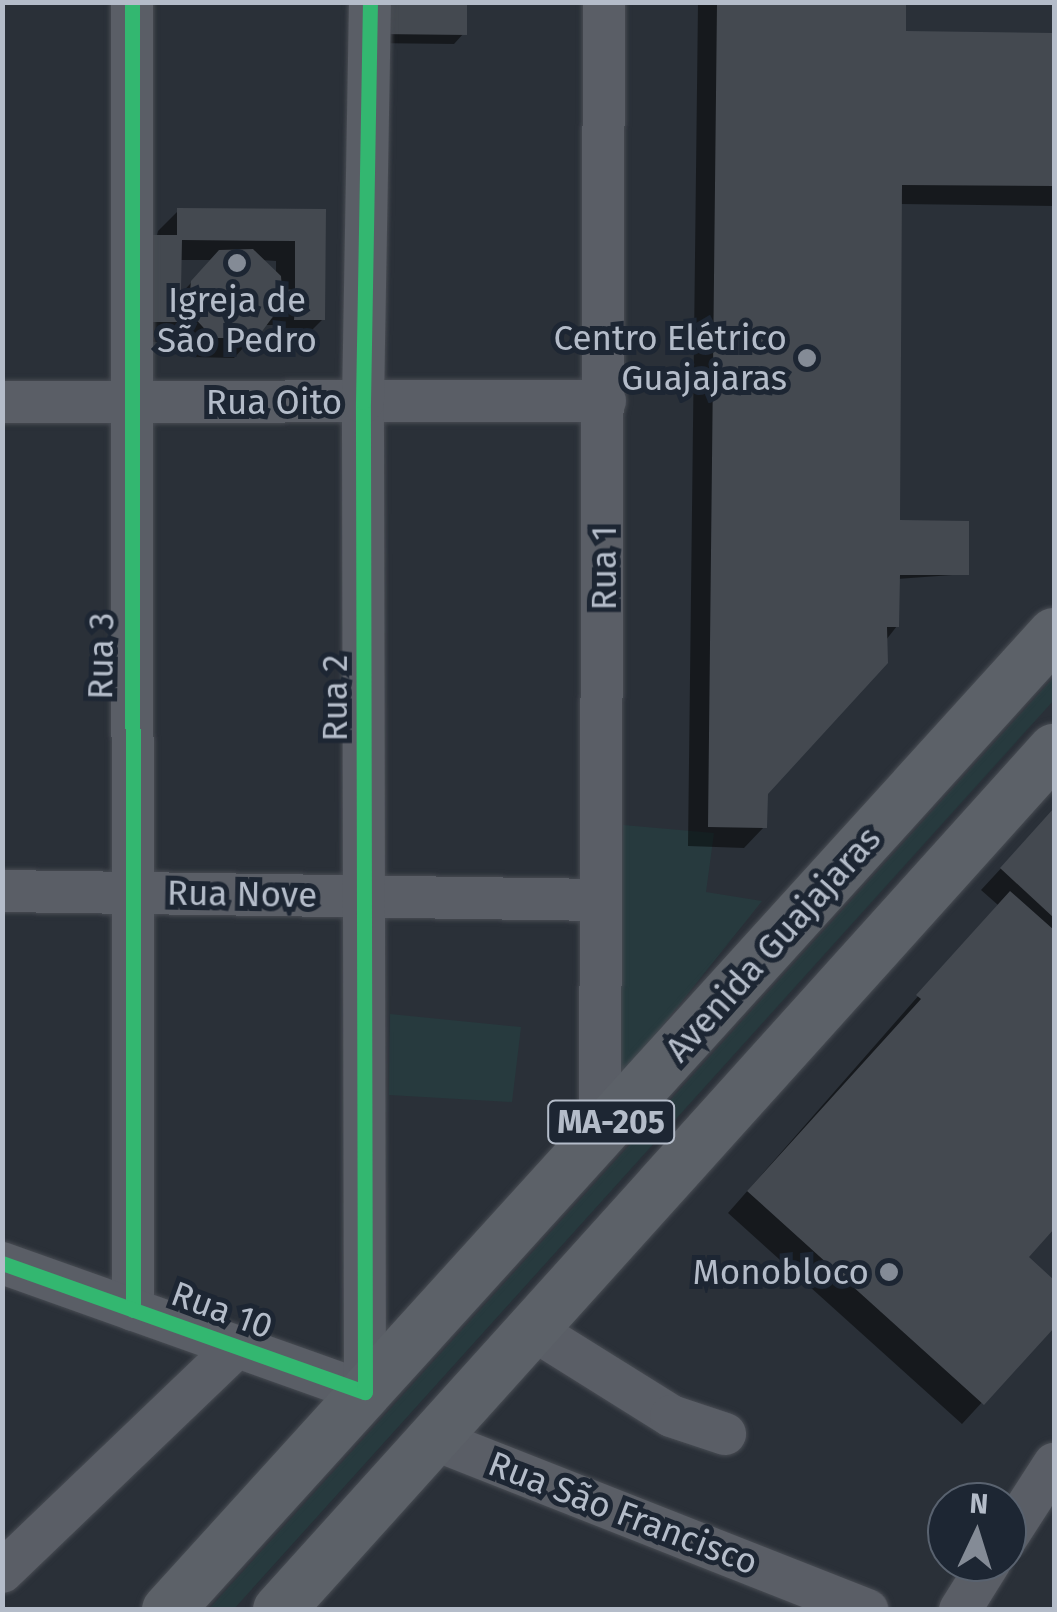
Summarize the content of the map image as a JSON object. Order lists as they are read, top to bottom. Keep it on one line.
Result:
{"streets":{"main road":["Avenida Guajajaras","MA-205"],"street":["Rua Oito","Rua 1","Rua 3","Rua 2","Rua Nove","Rua 10","Rua São Francisco"]},"crossings":[["Rua Oito","Rua 1"],["Rua Oito","Rua 3"],["Rua Oito","Rua 2"],["Rua 1","Rua Nove"],["Rua 1","Avenida Guajajaras"],["Rua 3","Rua Nove"],["Rua 3","Rua 10"],["Rua 2","Rua Nove"],["Rua 2","Avenida Guajajaras"],["Rua 2","Rua 10"],["Avenida Guajajaras","Rua 10"],["MA-205","Rua São Francisco"]],"places":["Igreja de São Pedro","Centro Elétrico Guajajaras","Monobloco"],"north":"top"}
